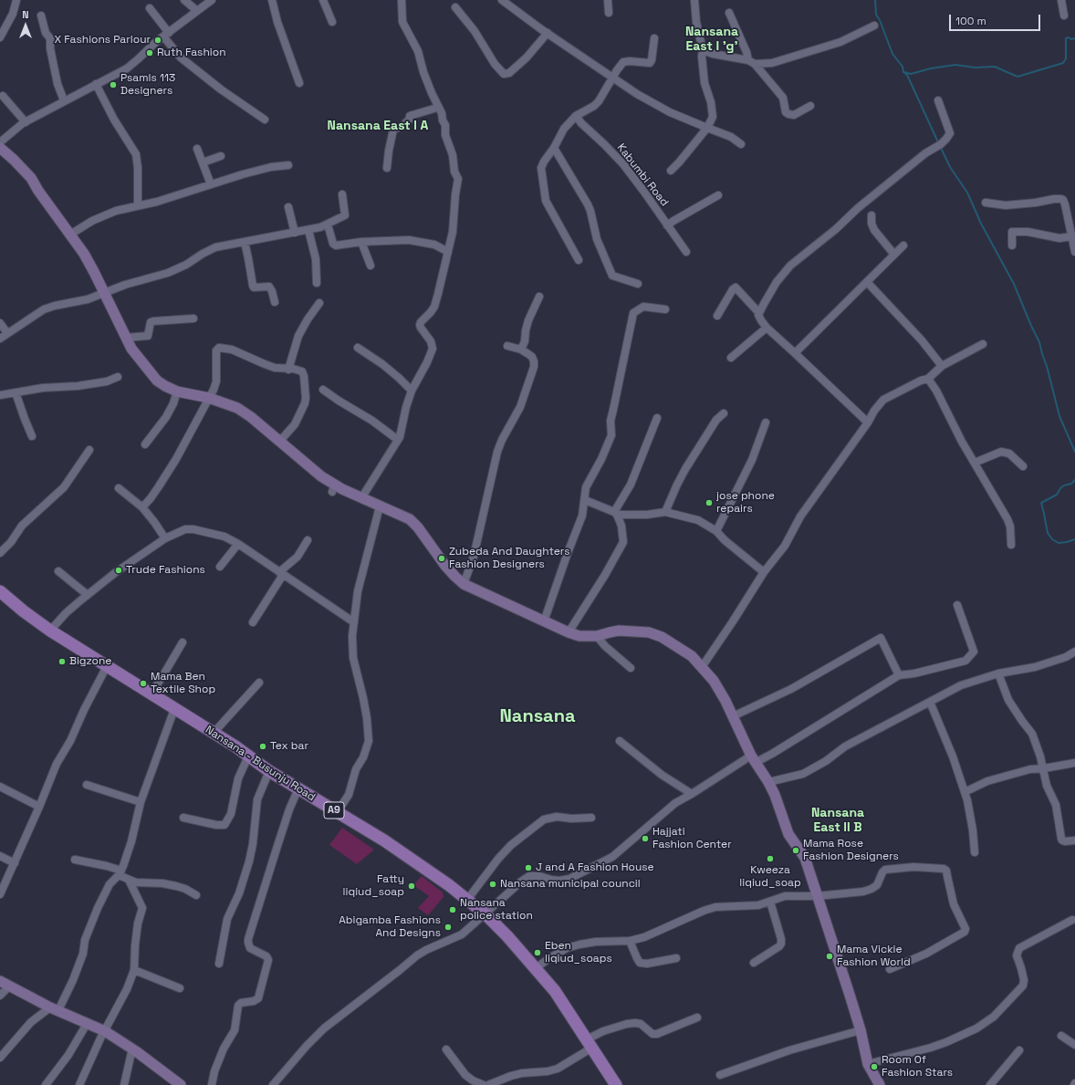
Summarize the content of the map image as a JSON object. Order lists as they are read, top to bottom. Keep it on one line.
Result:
{"streets":{"main road":["Nansana - Busunju Road","A9"],"street":["Kabumbi Road"]},"districts":["Nansana East I 'g'","Nansana East I A","Nansana","Nansana East II B"],"places":["X Fashions Parlour","Ruth Fashion","Psamls 113 Designers","jose phone repairs","Zubeda And Daughters Fashion Designers","Trude Fashions","Bigzone","Mama Ben Textile Shop","Tex bar","Hajjati Fashion Center","Mama Rose Fashion Designers","Kweeza liqiud_soap","J and A Fashion House","Nansana municipal council","Fatty liqiud_soap","Nansana police station","Abigamba Fashions And Designs","Eben liqiud_soaps","Mama Vickie Fashion World","Room Of Fashion Stars"],"scale_bar":"100 m","north":"top"}
